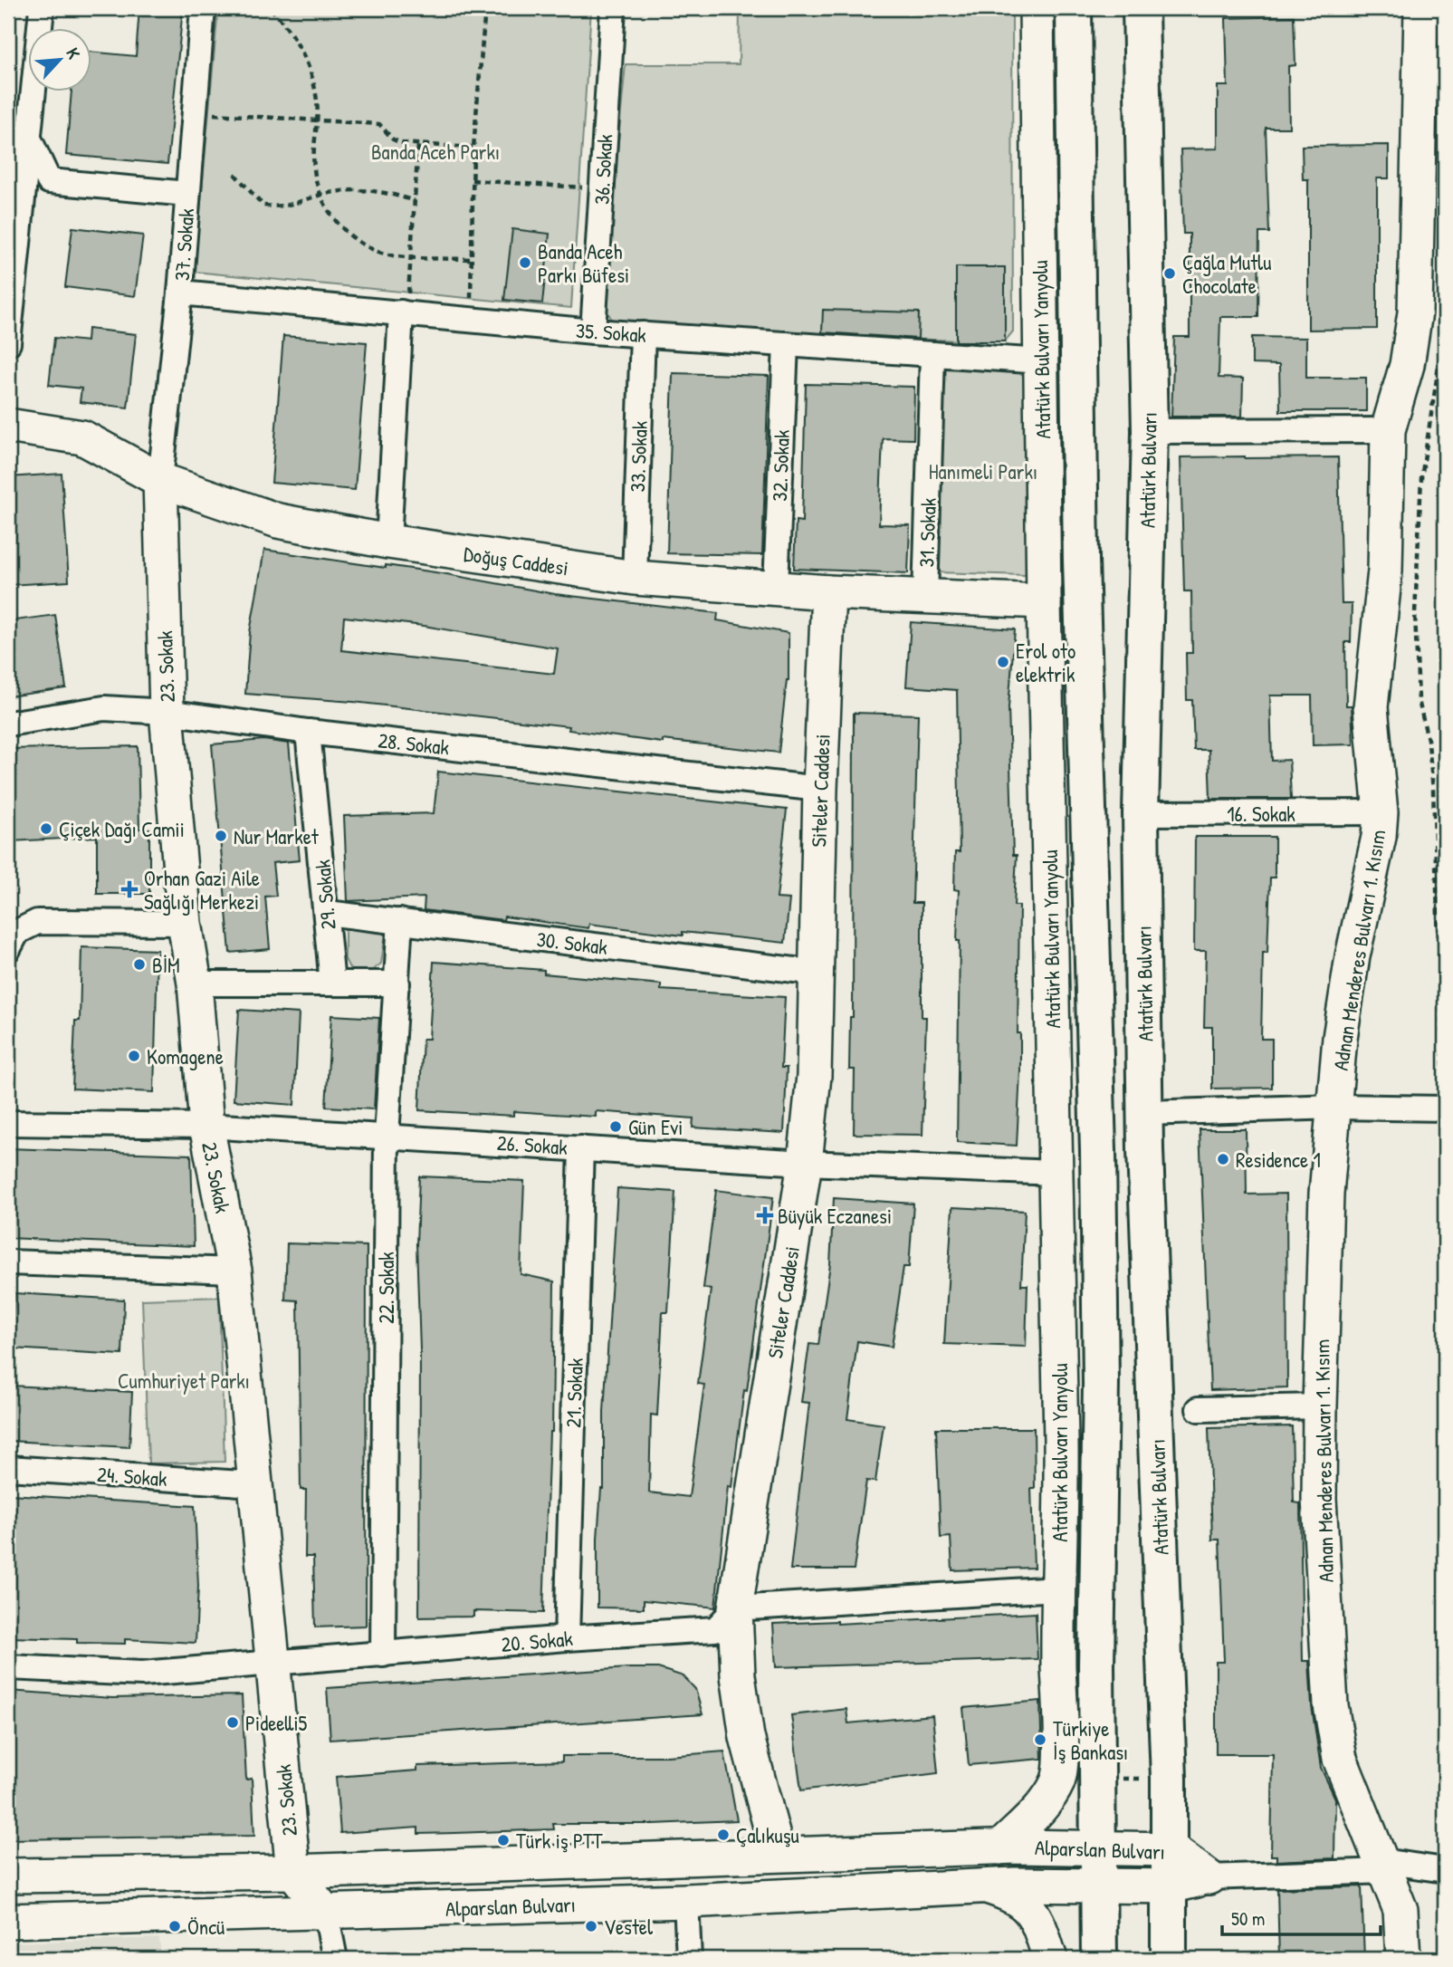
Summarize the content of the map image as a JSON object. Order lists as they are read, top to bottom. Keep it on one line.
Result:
{"streets":{"highway":["Atatürk Bulvarı"],"main road":["Atatürk Bulvarı Yanyolu","Doğuş Caddesi","23. Sokak","Siteler Caddesi","Adnan Menderes Bulvarı 1. Kısım","Alparslan Bulvarı"],"street":["36. Sokak","37. Sokak","35. Sokak","33. Sokak","32. Sokak","31. Sokak","28. Sokak","16. Sokak","29. Sokak","30. Sokak","26. Sokak","22. Sokak","21. Sokak","24. Sokak","20. Sokak"]},"crossings":[["36. Sokak","35. Sokak"],["37. Sokak","35. Sokak"],["37. Sokak","Doğuş Caddesi"],["37. Sokak","23. Sokak"],["35. Sokak","Atatürk Bulvarı Yanyolu"],["35. Sokak","33. Sokak"],["35. Sokak","32. Sokak"],["35. Sokak","31. Sokak"],["Atatürk Bulvarı Yanyolu","Doğuş Caddesi"],["Atatürk Bulvarı Yanyolu","26. Sokak"],["Atatürk Bulvarı Yanyolu","Alparslan Bulvarı"],["33. Sokak","Doğuş Caddesi"],["32. Sokak","Doğuş Caddesi"],["Atatürk Bulvarı","16. Sokak"],["Atatürk Bulvarı","Alparslan Bulvarı"],["31. Sokak","Doğuş Caddesi"],["Doğuş Caddesi","23. Sokak"],["Doğuş Caddesi","Siteler Caddesi"],["23. Sokak","28. Sokak"],["23. Sokak","26. Sokak"],["23. Sokak","24. Sokak"],["23. Sokak","20. Sokak"],["23. Sokak","Alparslan Bulvarı"],["28. Sokak","Siteler Caddesi"],["28. Sokak","29. Sokak"],["Siteler Caddesi","30. Sokak"],["Siteler Caddesi","26. Sokak"],["Siteler Caddesi","20. Sokak"],["Siteler Caddesi","Alparslan Bulvarı"],["16. Sokak","Adnan Menderes Bulvarı 1. Kısım"],["29. Sokak","30. Sokak"],["30. Sokak","22. Sokak"],["26. Sokak","22. Sokak"],["26. Sokak","21. Sokak"],["22. Sokak","20. Sokak"],["21. Sokak","20. Sokak"]],"parks":["Banda Aceh Parkı","Hanımeli Parkı","Cumhuriyet Parkı"],"places":{"other":["Banda Aceh Parkı Büfesi","Çağla Mutlu Chocolate","Erol oto elektrik","Çiçek Dağı Camii","Nur Market","BİM","Komagene","Gün Evi","Residence 1","Pideelli5","Türkiye İş Bankası","Çalıkuşu","Türk iş PTT","Öncü","Vestel"],"health":["Orhan Gazi Aile Sağlığı Merkezi","Büyük Eczanesi"]},"scale_bar":"50 m","north":"top right"}
